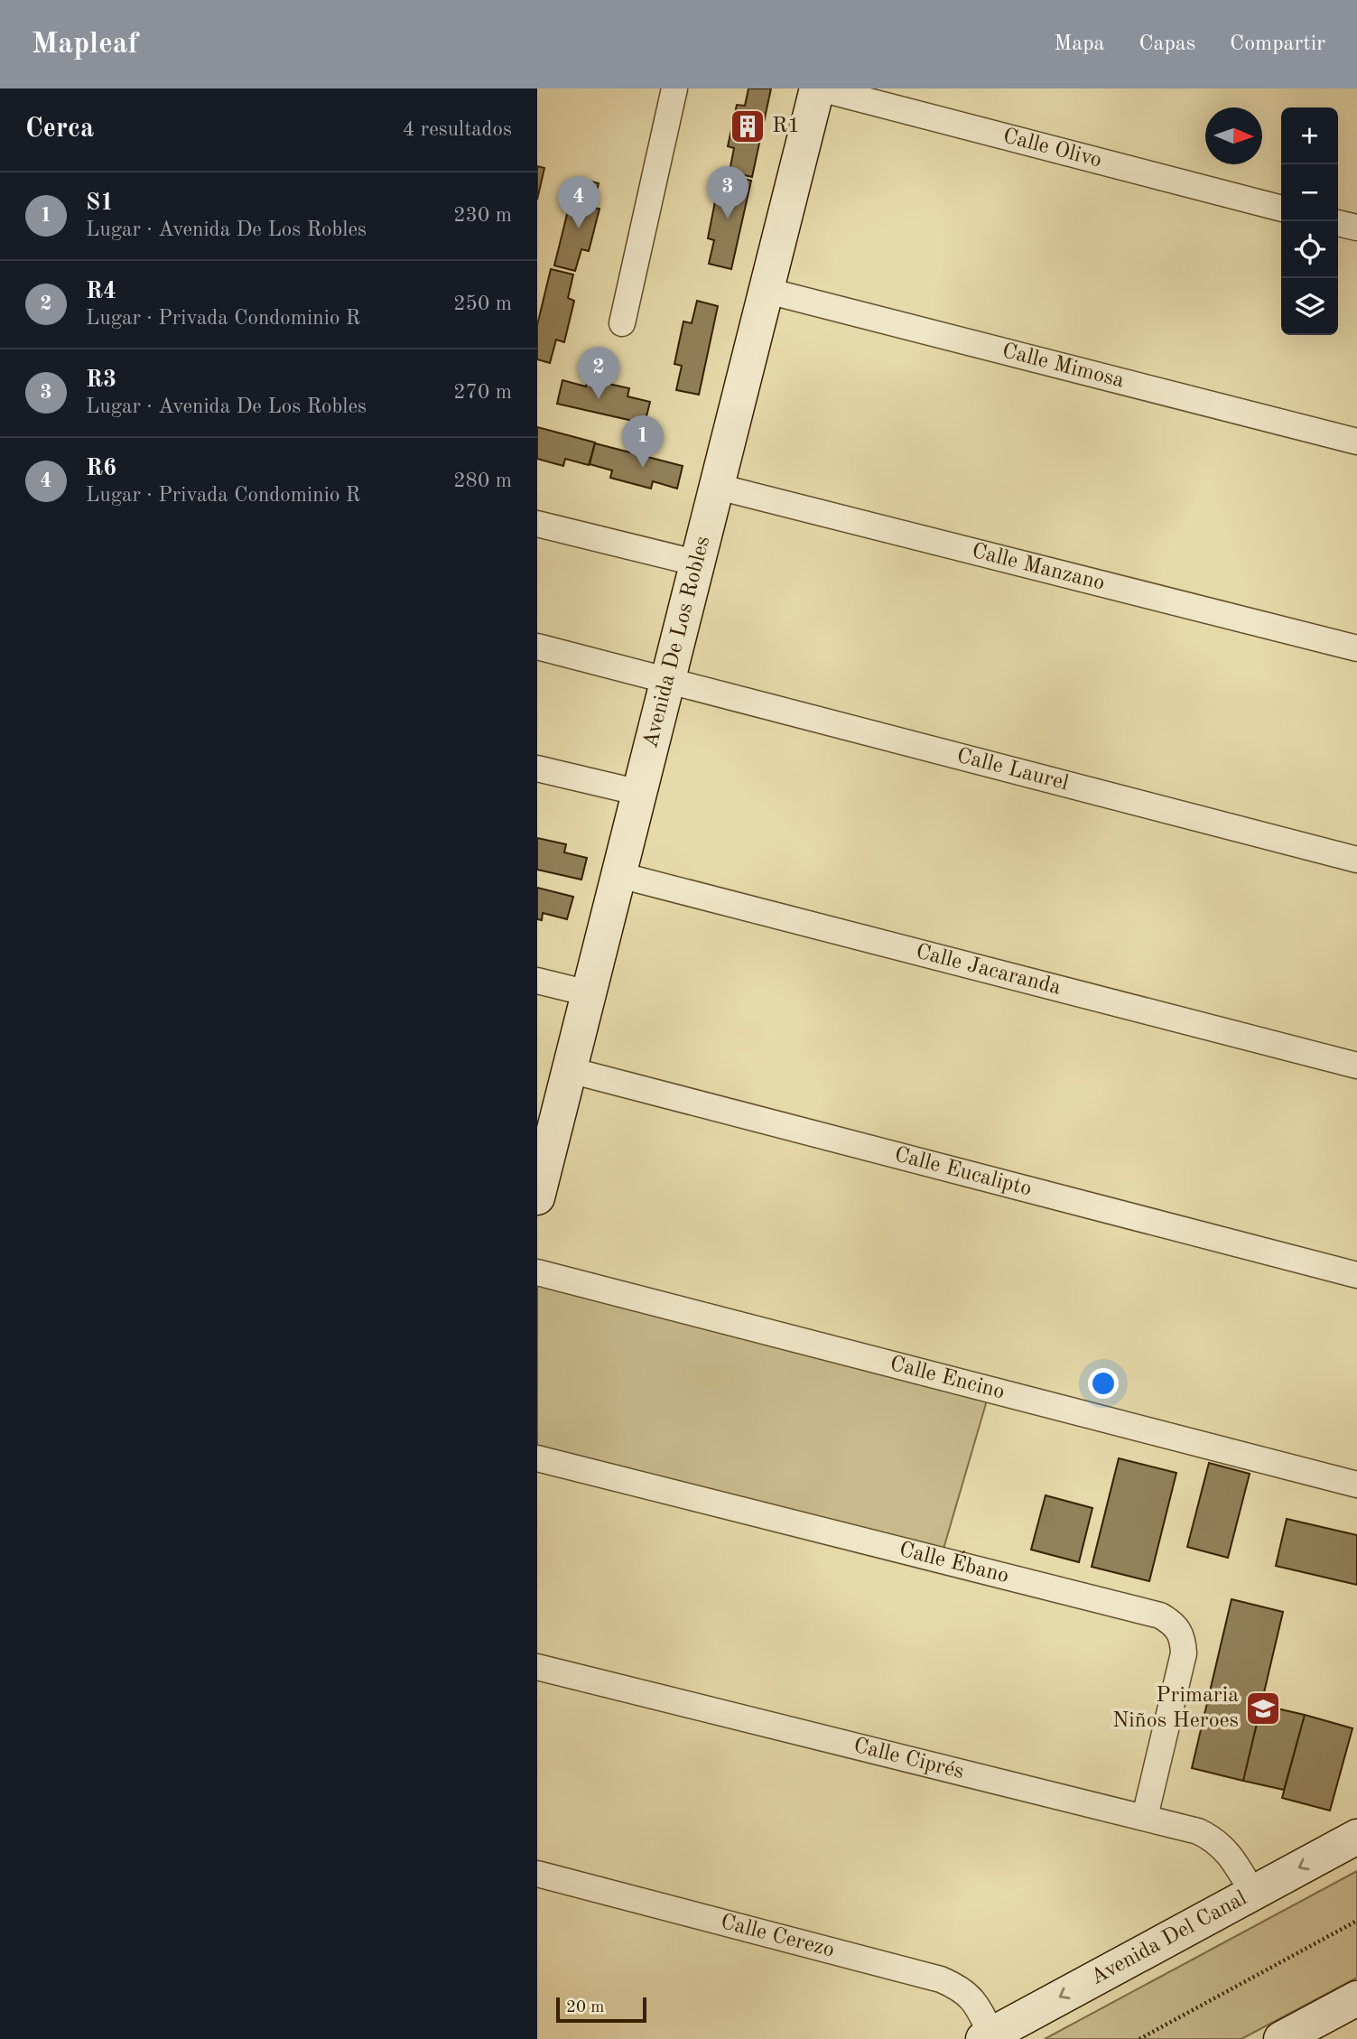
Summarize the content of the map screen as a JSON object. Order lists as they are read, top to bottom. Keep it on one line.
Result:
{"streets":{"street":["Calle Olivo","Calle Mimosa","Calle Manzano","Avenida De Los Robles","Calle Laurel","Calle Jacaranda","Calle Eucalipto","Calle Encino","Calle Ébano","Calle Ciprés","Calle Cerezo","Avenida Del Canal"]},"crossings":[["Calle Olivo","Avenida De Los Robles"],["Calle Mimosa","Avenida De Los Robles"],["Calle Manzano","Avenida De Los Robles"],["Avenida De Los Robles","Calle Laurel"],["Avenida De Los Robles","Calle Jacaranda"],["Avenida De Los Robles","Calle Eucalipto"],["Calle Ébano","Calle Ciprés"],["Calle Ciprés","Avenida Del Canal"],["Calle Cerezo","Avenida Del Canal"]],"one_way":["Avenida Del Canal"],"places":{"building":["R1"],"school or university":["Primaria Niños Heroes"]},"scale_bar":"20 m","north":"right","page":{"header":"Mapleaf","nav":["Mapa","Capas","Compartir"],"heading":["Cerca","4 resultados"],"map_buttons":["+","−"],"pins":["3","4","2","1"],"list":[{"mark":"1","name":"S1","note":"Lugar · Avenida De Los Robles","value":"230 m"},{"mark":"2","name":"R4","note":"Lugar · Privada Condominio R","value":"250 m"},{"mark":"3","name":"R3","note":"Lugar · Avenida De Los Robles","value":"270 m"},{"mark":"4","name":"R6","note":"Lugar · Privada Condominio R","value":"280 m"}],"scale":"20 m"}}
